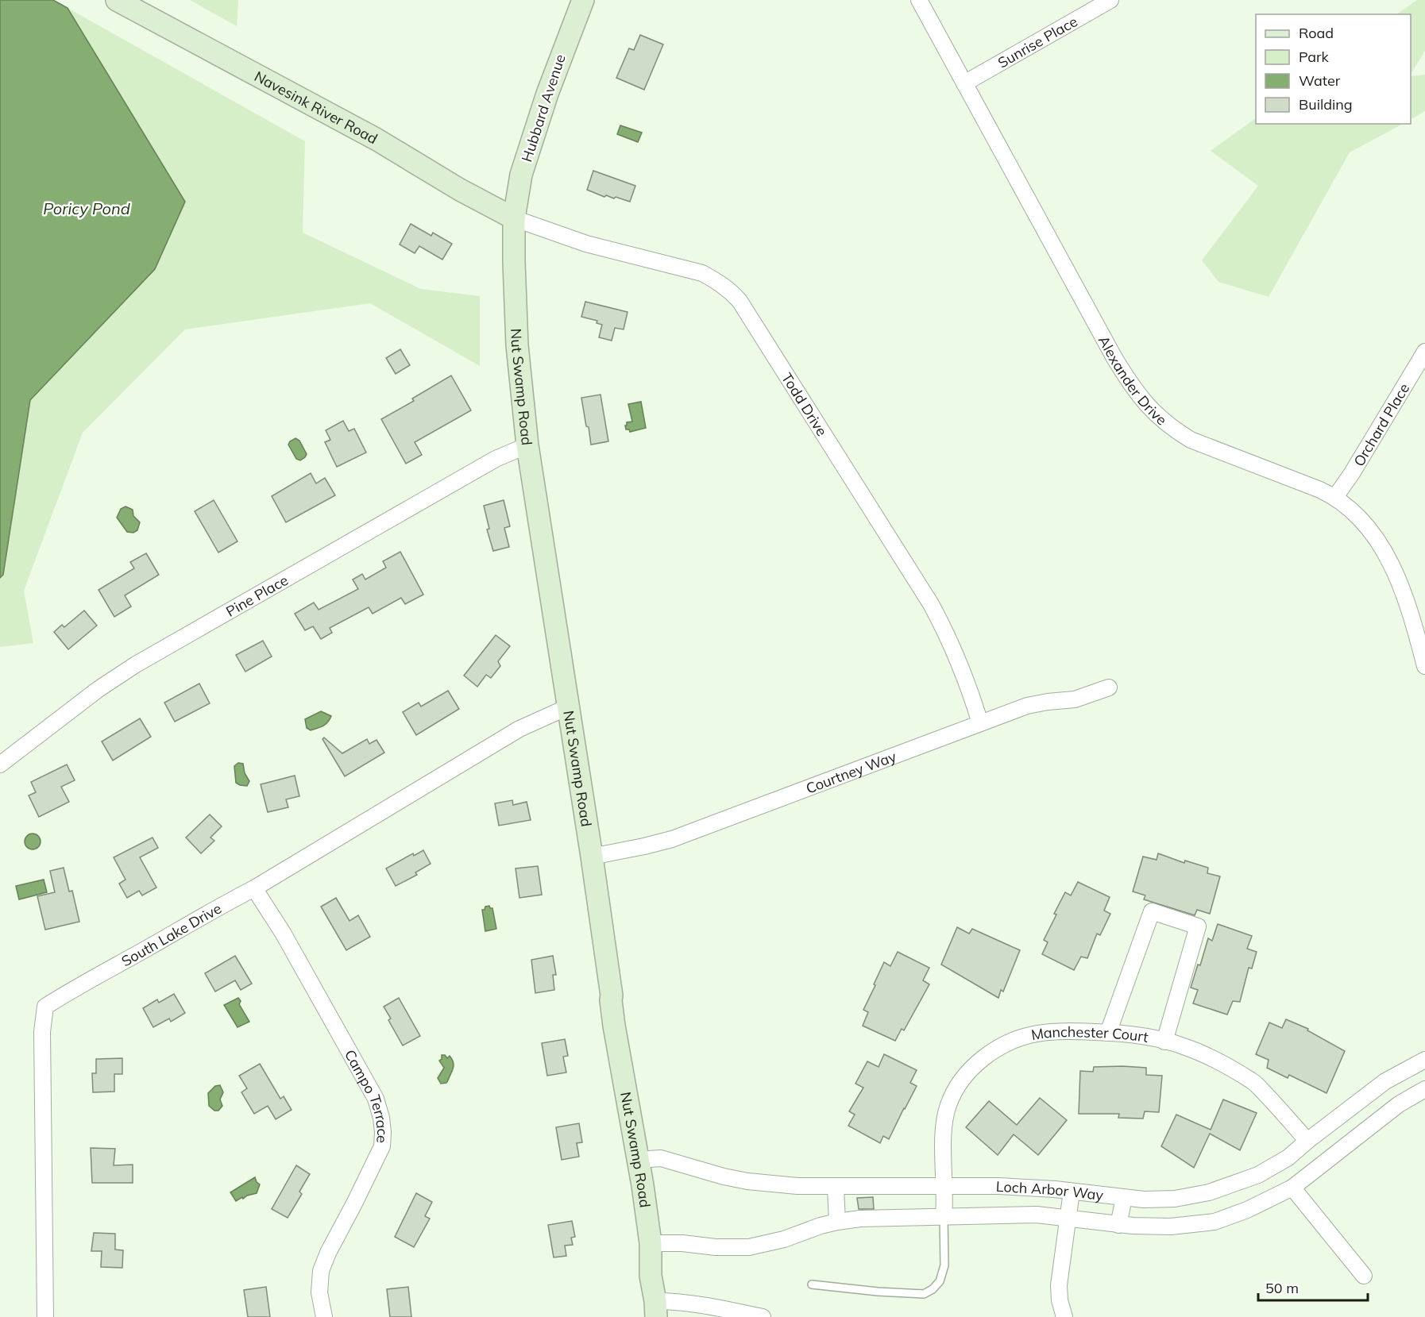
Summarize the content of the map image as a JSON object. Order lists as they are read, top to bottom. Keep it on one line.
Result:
{"streets":{"main road":["Navesink River Road","Hubbard Avenue","Nut Swamp Road"],"street":["Sunrise Place","Alexander Drive","Todd Drive","Orchard Place","Pine Place","Courtney Way","South Lake Drive","Manchester Court","Campo Terrace","Loch Arbor Way"]},"crossings":[["Sunrise Place","Alexander Drive"],["Navesink River Road","Hubbard Avenue"],["Navesink River Road","Nut Swamp Road"],["Navesink River Road","Todd Drive"],["Hubbard Avenue","Nut Swamp Road"],["Hubbard Avenue","Todd Drive"],["Alexander Drive","Orchard Place"],["Nut Swamp Road","Todd Drive"],["Nut Swamp Road","Pine Place"],["Nut Swamp Road","Courtney Way"],["Nut Swamp Road","South Lake Drive"],["Nut Swamp Road","Loch Arbor Way"],["Todd Drive","Courtney Way"],["South Lake Drive","Campo Terrace"],["Manchester Court","Loch Arbor Way"]],"water":["Poricy Pond"],"legend":["Road","Park","Water","Building"],"scale_bar":"50 m"}
